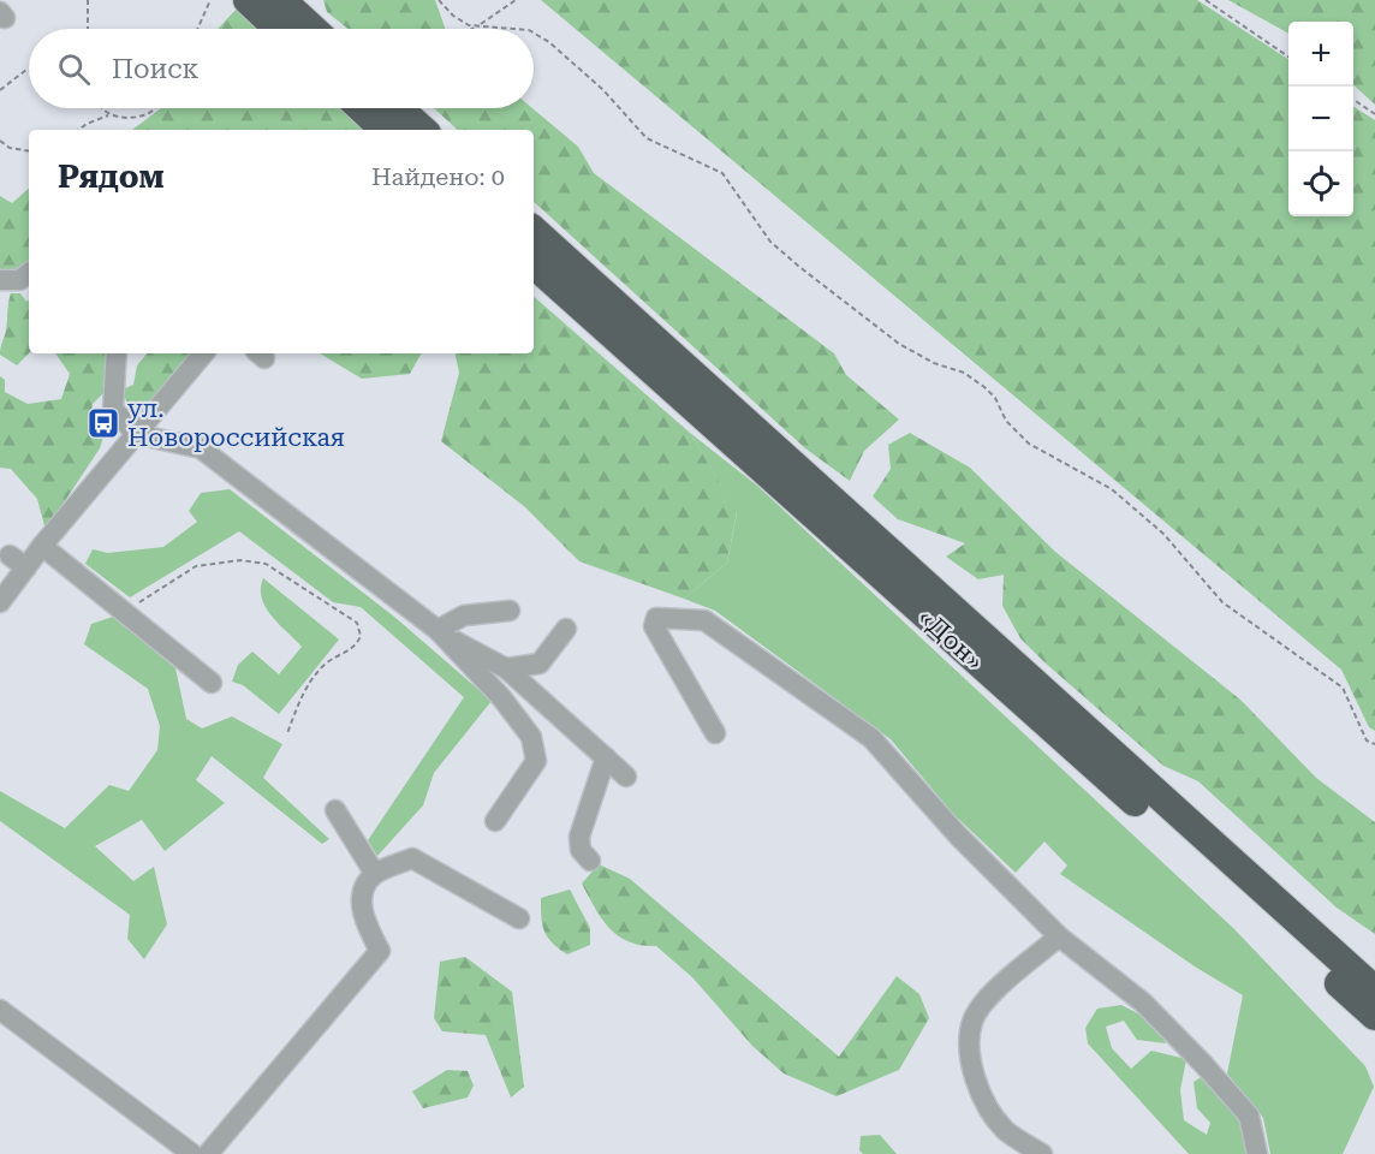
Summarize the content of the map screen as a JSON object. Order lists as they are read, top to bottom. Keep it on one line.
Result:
{"streets":{"highway":["«Дон»"]},"places":{"bus stop":["ул. Новороссийская"]},"page":{"map_buttons":["+","−"],"search":"Поиск","heading":["Рядом","Найдено: 0"]}}
